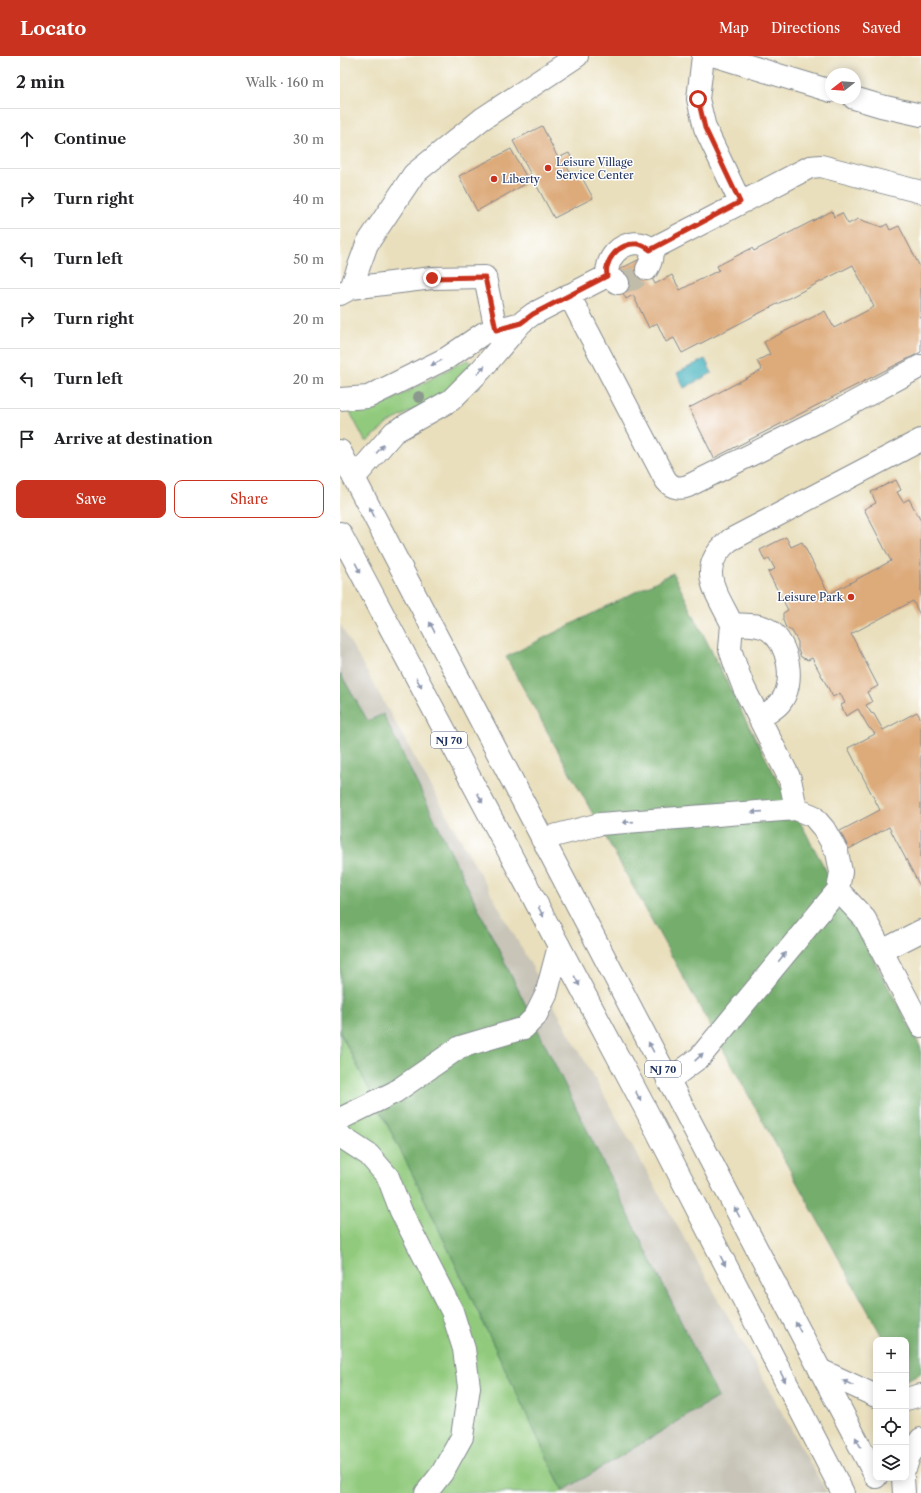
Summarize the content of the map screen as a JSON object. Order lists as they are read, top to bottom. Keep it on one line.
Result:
{"streets":{"main road":["NJ 70"]},"places":["Leisure Village Service Center","Liberty","Leisure Park"],"north":"left","page":{"header":"Locato","nav":["Map","Directions","Saved"],"heading":["2 min","Walk · 160 m"],"list":[["Continue","30 m"],["Turn right","40 m"],["Turn left","50 m"],["Turn right","20 m"],["Turn left","20 m"],"Arrive at destination"],"buttons":["Save","Share"],"map_buttons":["+","−"]}}
